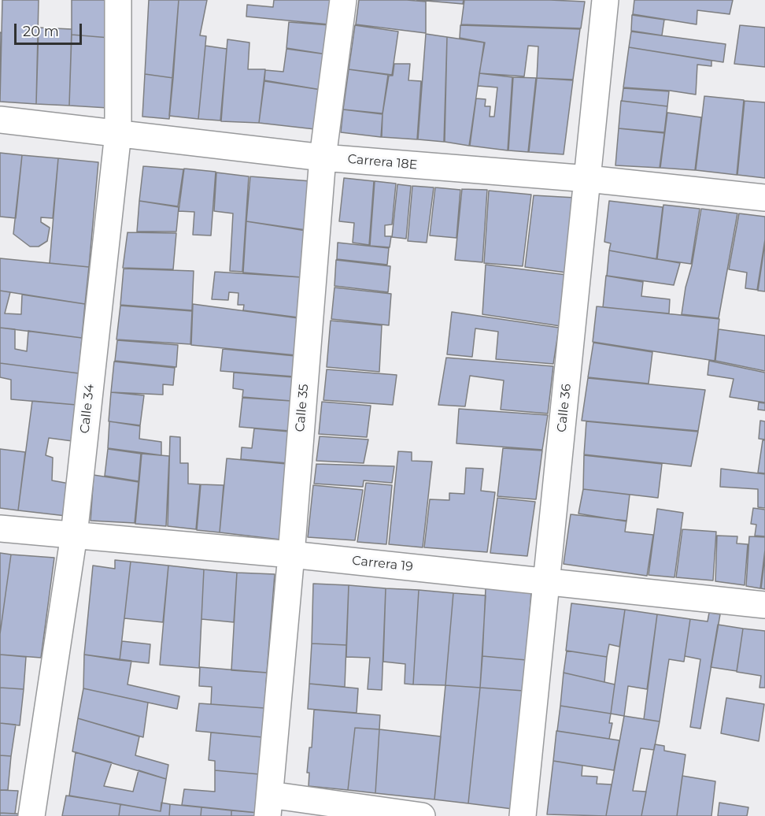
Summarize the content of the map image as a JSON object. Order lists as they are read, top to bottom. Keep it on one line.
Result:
{"streets":{"street":["Carrera 18E","Calle 35","Calle 36","Calle 34","Carrera 19"]},"crossings":[["Carrera 18E","Calle 35"],["Carrera 18E","Calle 36"],["Carrera 18E","Calle 34"],["Calle 35","Carrera 19"],["Calle 36","Carrera 19"],["Calle 34","Carrera 19"]],"scale_bar":"20 m"}
